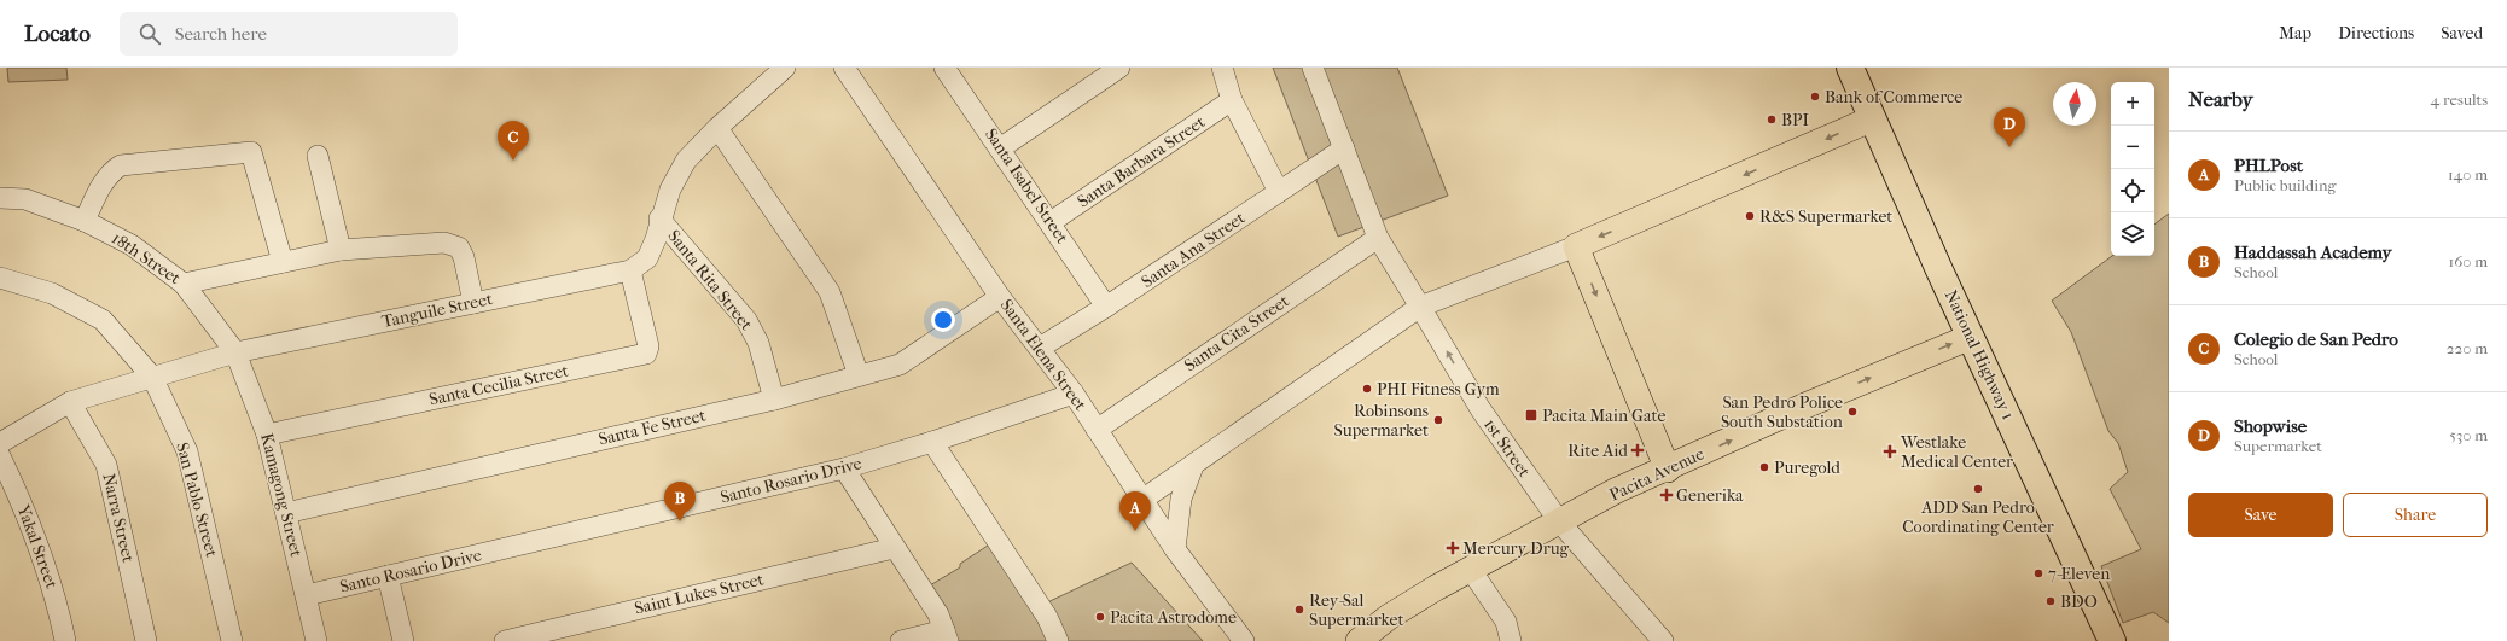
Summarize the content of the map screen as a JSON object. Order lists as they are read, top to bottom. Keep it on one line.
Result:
{"streets":{"highway":["National Highway 1"],"main road":["Pacita Avenue"],"street":["Santa Barbara Street","Santa Isabel Street","Santa Ana Street","18th Street","Santa Rita Street","Tanguile Street","Santa Cita Street","Santa Elena Street","Santa Cecilia Street","Santa Fe Street","1st Street","Santo Rosario Drive","Kamagong Street","San Pablo Street","Narra Street","Yakal Street","Saint Lukes Street"]},"crossings":[["Santa Barbara Street","Santa Isabel Street"],["Santa Isabel Street","Santa Ana Street"],["Santa Ana Street","Santa Elena Street"],["Santa Ana Street","1st Street"],["18th Street","Tanguile Street"],["18th Street","Kamagong Street"],["Santa Rita Street","Tanguile Street"],["Santa Rita Street","Santa Fe Street"],["Tanguile Street","Santa Cecilia Street"],["Tanguile Street","Kamagong Street"],["Tanguile Street","San Pablo Street"],["Tanguile Street","Narra Street"],["Santa Cita Street","Santa Elena Street"],["Santa Cita Street","1st Street"],["Santa Elena Street","Santa Fe Street"],["Santa Elena Street","Santo Rosario Drive"],["National Highway 1","Pacita Avenue"],["Santa Cecilia Street","Kamagong Street"],["Santa Fe Street","Kamagong Street"],["1st Street","Pacita Avenue"],["Santo Rosario Drive","Kamagong Street"]],"one_way":["1st Street","Pacita Avenue"],"places":{"other":["Bank of Commerce","BPI","R&S Supermarket","PHI Fitness Gym","San Pedro Police South Substation","Robinsons Supermarket","Puregold","ADD San Pedro Coordinating Center","7-Eleven","BDO","Rey-Sal Supermarket","Pacita Astrodome"],"transit":["Pacita Main Gate"],"health":["Rite Aid","Westlake Medical Center","Generika","Mercury Drug"]},"north":"top","page":{"header":"Locato","search":"Search here","nav":["Map","Directions","Saved"],"heading":["Nearby","4 results"],"map_buttons":["+","−"],"pins":["D","C","B","A"],"list":[{"mark":"A","name":"PHLPost","note":"Public building","value":"140 m"},{"mark":"B","name":"Haddassah Academy","note":"School","value":"160 m"},{"mark":"C","name":"Colegio de San Pedro","note":"School","value":"220 m"},{"mark":"D","name":"Shopwise","note":"Supermarket","value":"530 m"}],"buttons":["Save","Share"]}}
